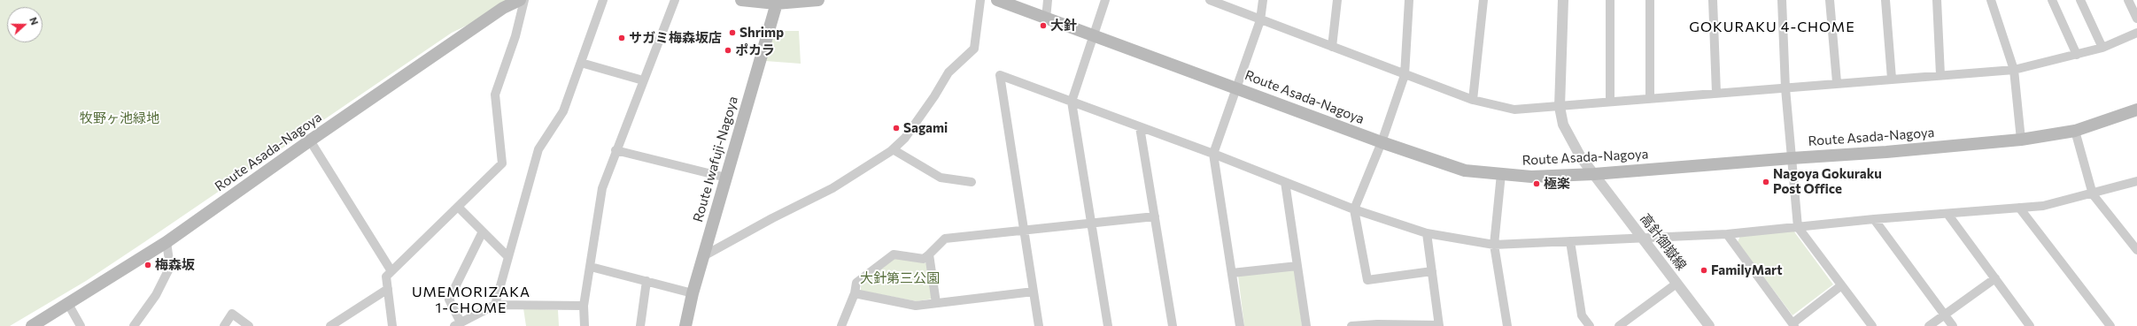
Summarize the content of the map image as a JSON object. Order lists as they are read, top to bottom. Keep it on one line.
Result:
{"streets":{"main road":["Route Asada-Nagoya","Route Iwafuji-Nagoya"],"street":["高針御嶽線"]},"crossings":[["Route Asada-Nagoya","高針御嶽線"]],"districts":["GOKURAKU 4-CHOME","UMEMORIZAKA 1-CHOME"],"parks":["牧野ヶ池緑地","大針第三公園"],"places":["大針","Shrimp","サガミ梅森坂店","ポカラ","Sagami","Nagoya Gokuraku Post Office","極楽","梅森坂","FamilyMart"],"north":"right"}
